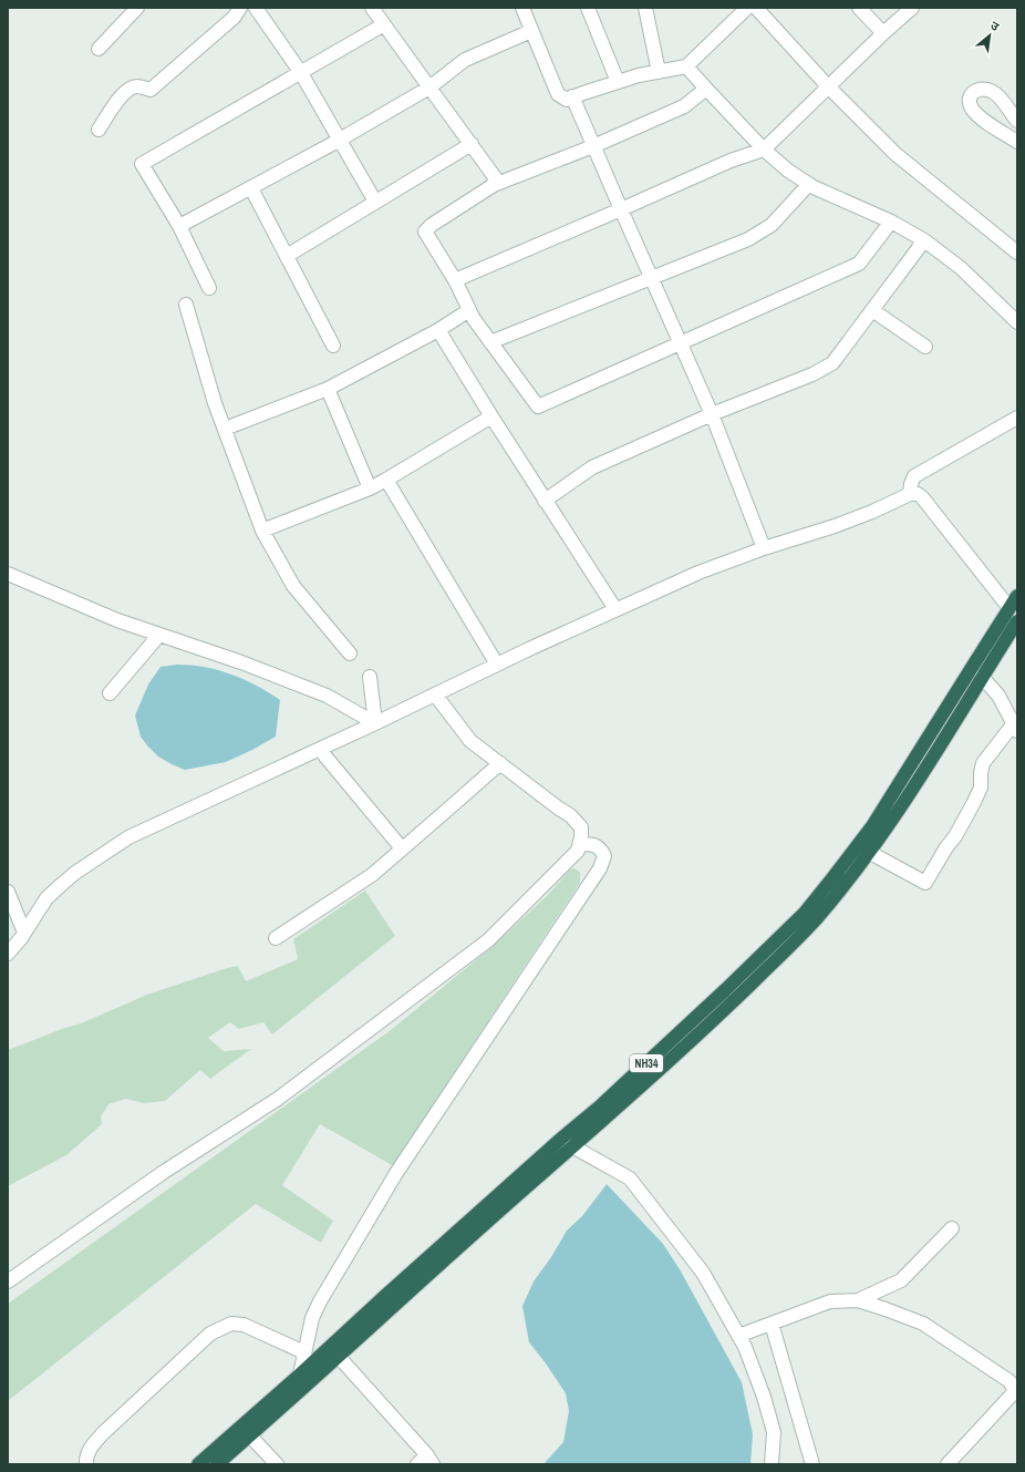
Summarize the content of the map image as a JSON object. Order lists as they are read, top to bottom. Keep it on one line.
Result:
{"streets":{"highway":["NH34"]},"north":"top right"}
